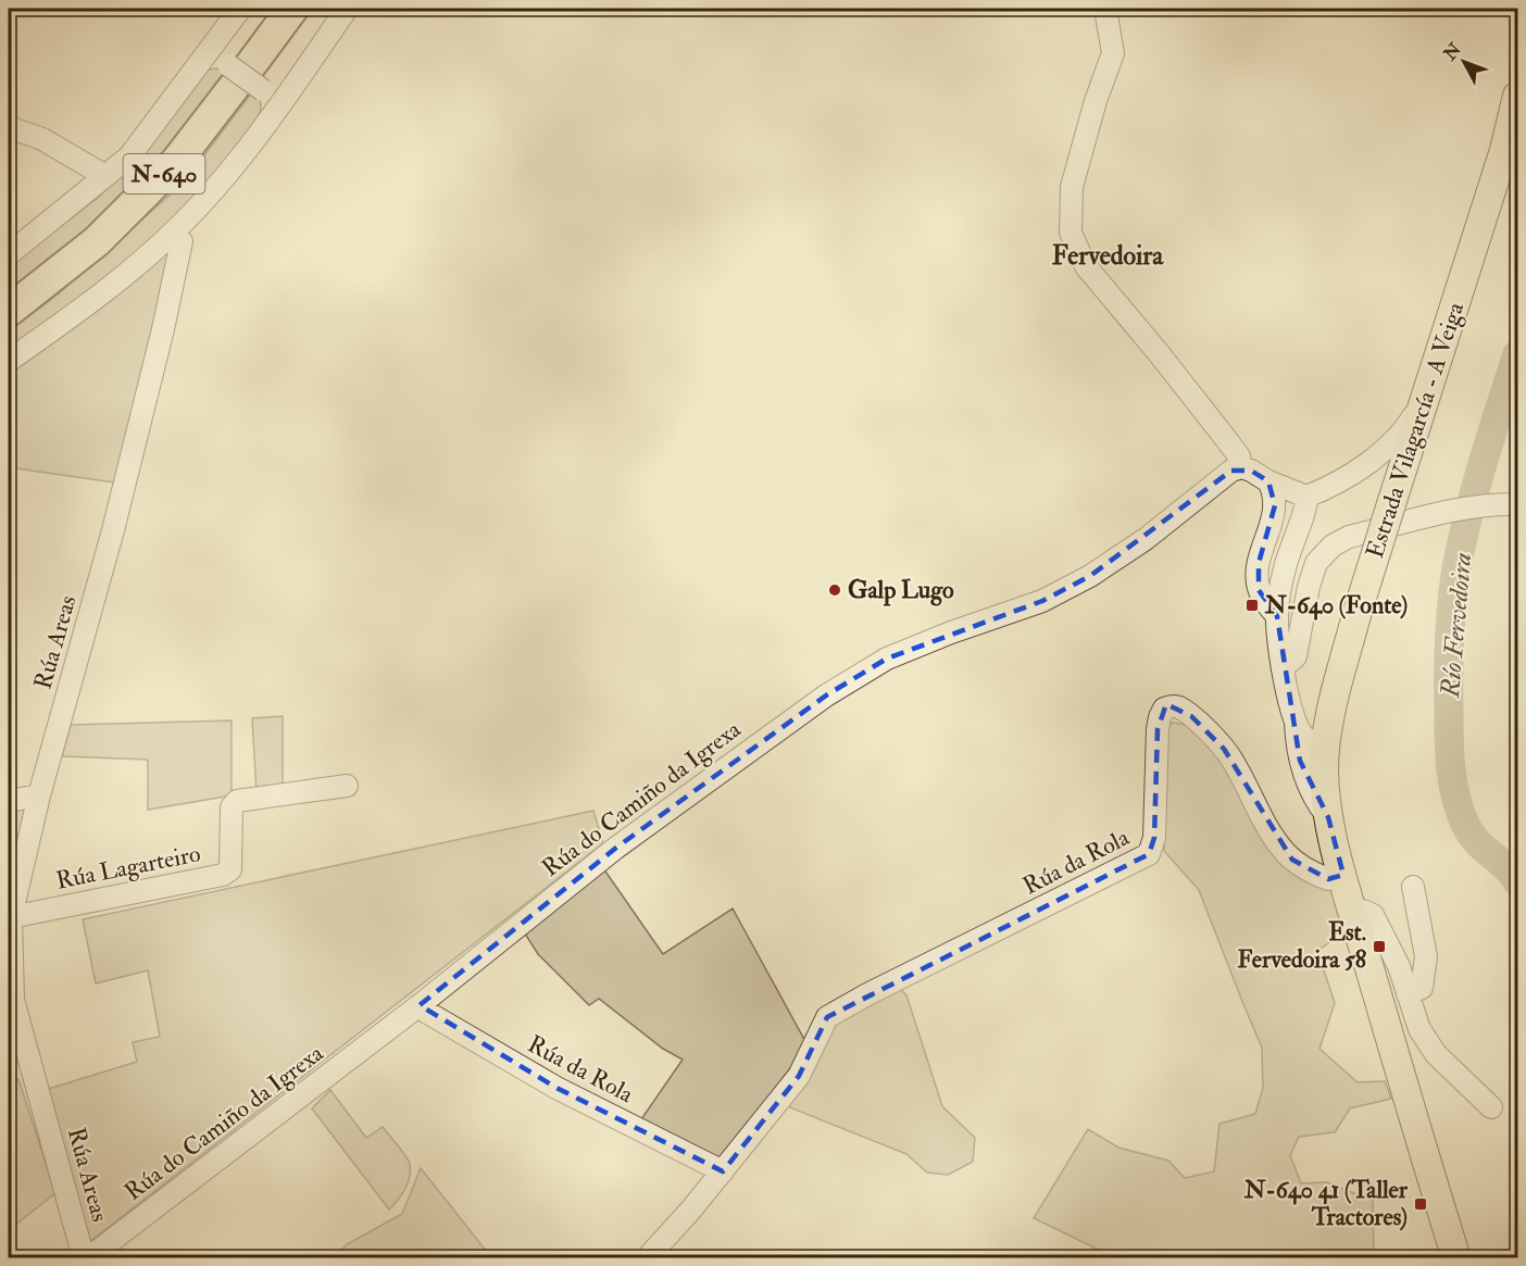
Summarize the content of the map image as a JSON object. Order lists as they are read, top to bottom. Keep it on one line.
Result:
{"streets":{"highway":["N-640"],"main road":["Estrada Vilagarcía - A Veiga"],"street":["Rúa Areas","Rúa do Camiño da Igrexa","Rúa da Rola","Rúa Lagarteiro"]},"crossings":[["Estrada Vilagarcía - A Veiga","Rúa da Rola"],["Rúa Areas","Rúa do Camiño da Igrexa"],["Rúa Areas","Rúa Lagarteiro"],["Rúa do Camiño da Igrexa","Rúa da Rola"]],"districts":["Fervedoira"],"water":["Río Fervedoira"],"places":{"other":["Galp Lugo"],"transit":["N-640 (Fonte)","Est. Fervedoira 58","N-640 41 (Taller Tractores)"]},"north":"top left"}
